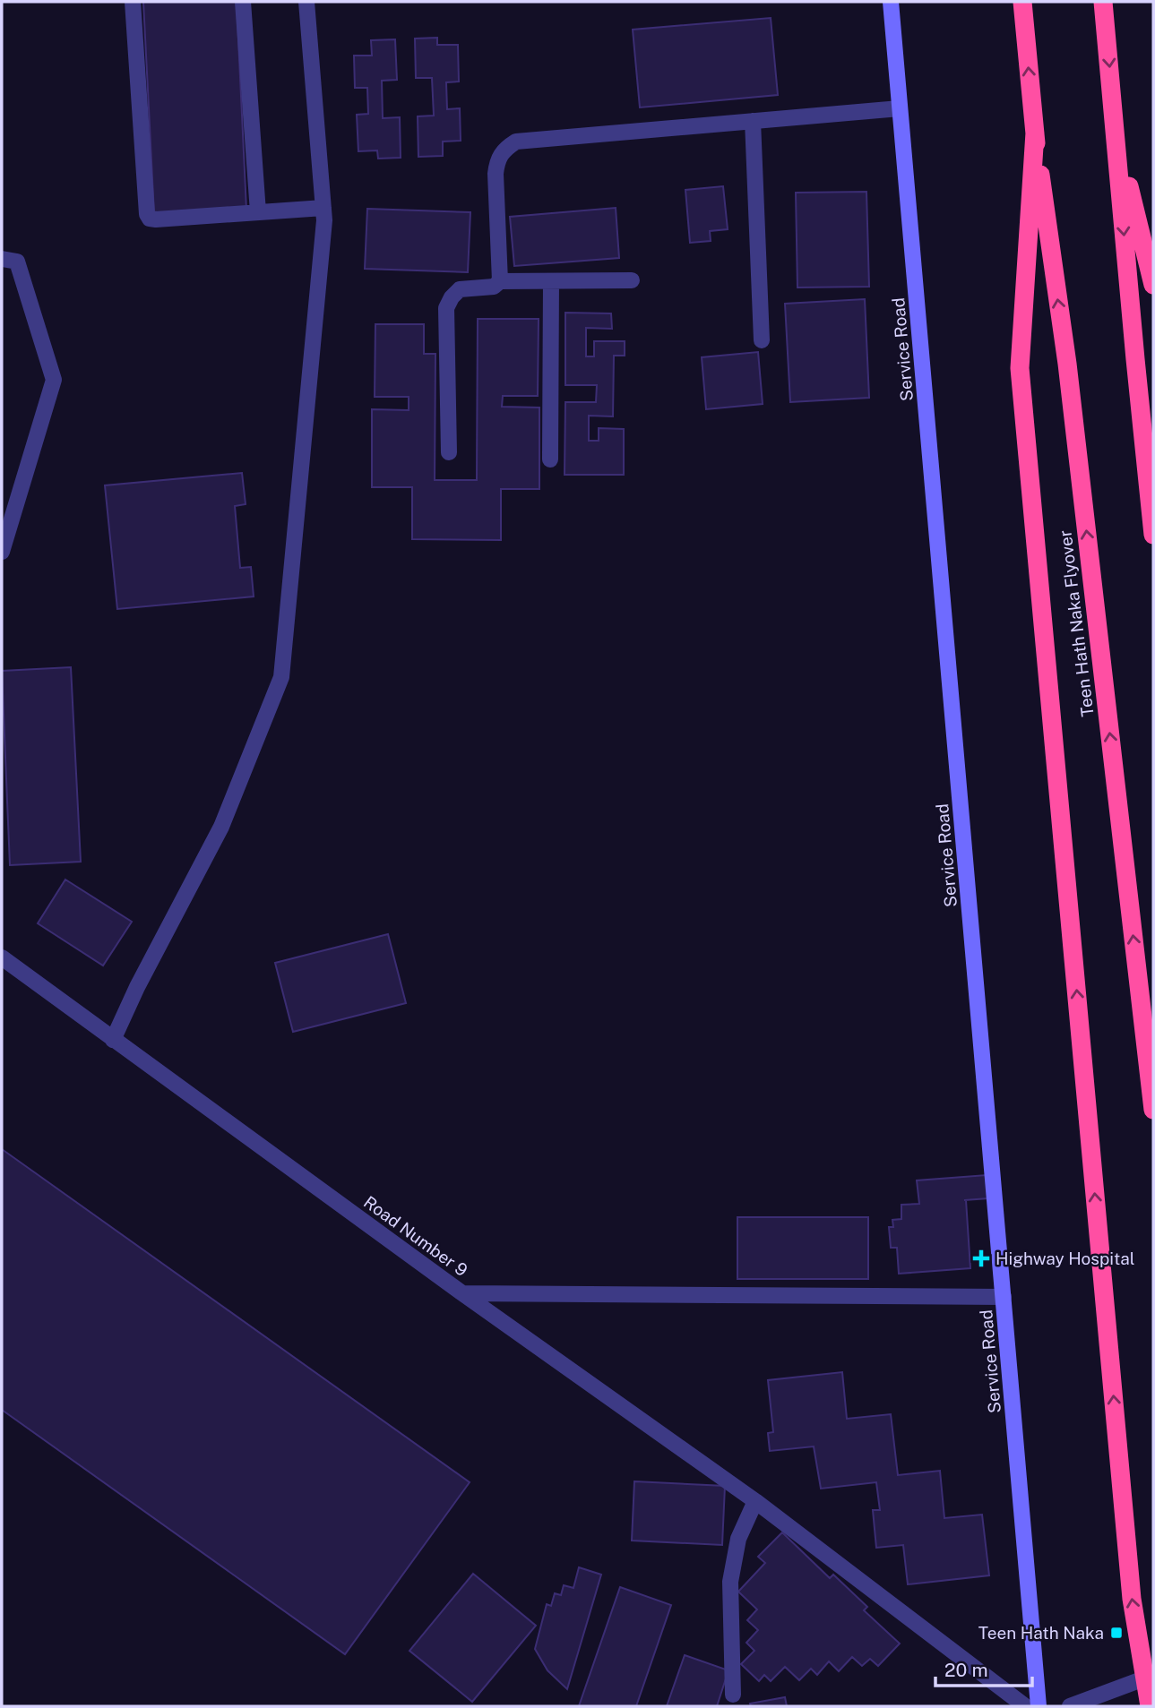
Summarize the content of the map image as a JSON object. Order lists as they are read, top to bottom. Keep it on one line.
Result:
{"streets":{"highway":["Teen Hath Naka Flyover"],"street":["Service Road","Road Number 9"]},"crossings":[["Service Road","Road Number 9"]],"places":{"health":["Highway Hospital"],"transit":["Teen Hath Naka"]},"scale_bar":"20 m"}
